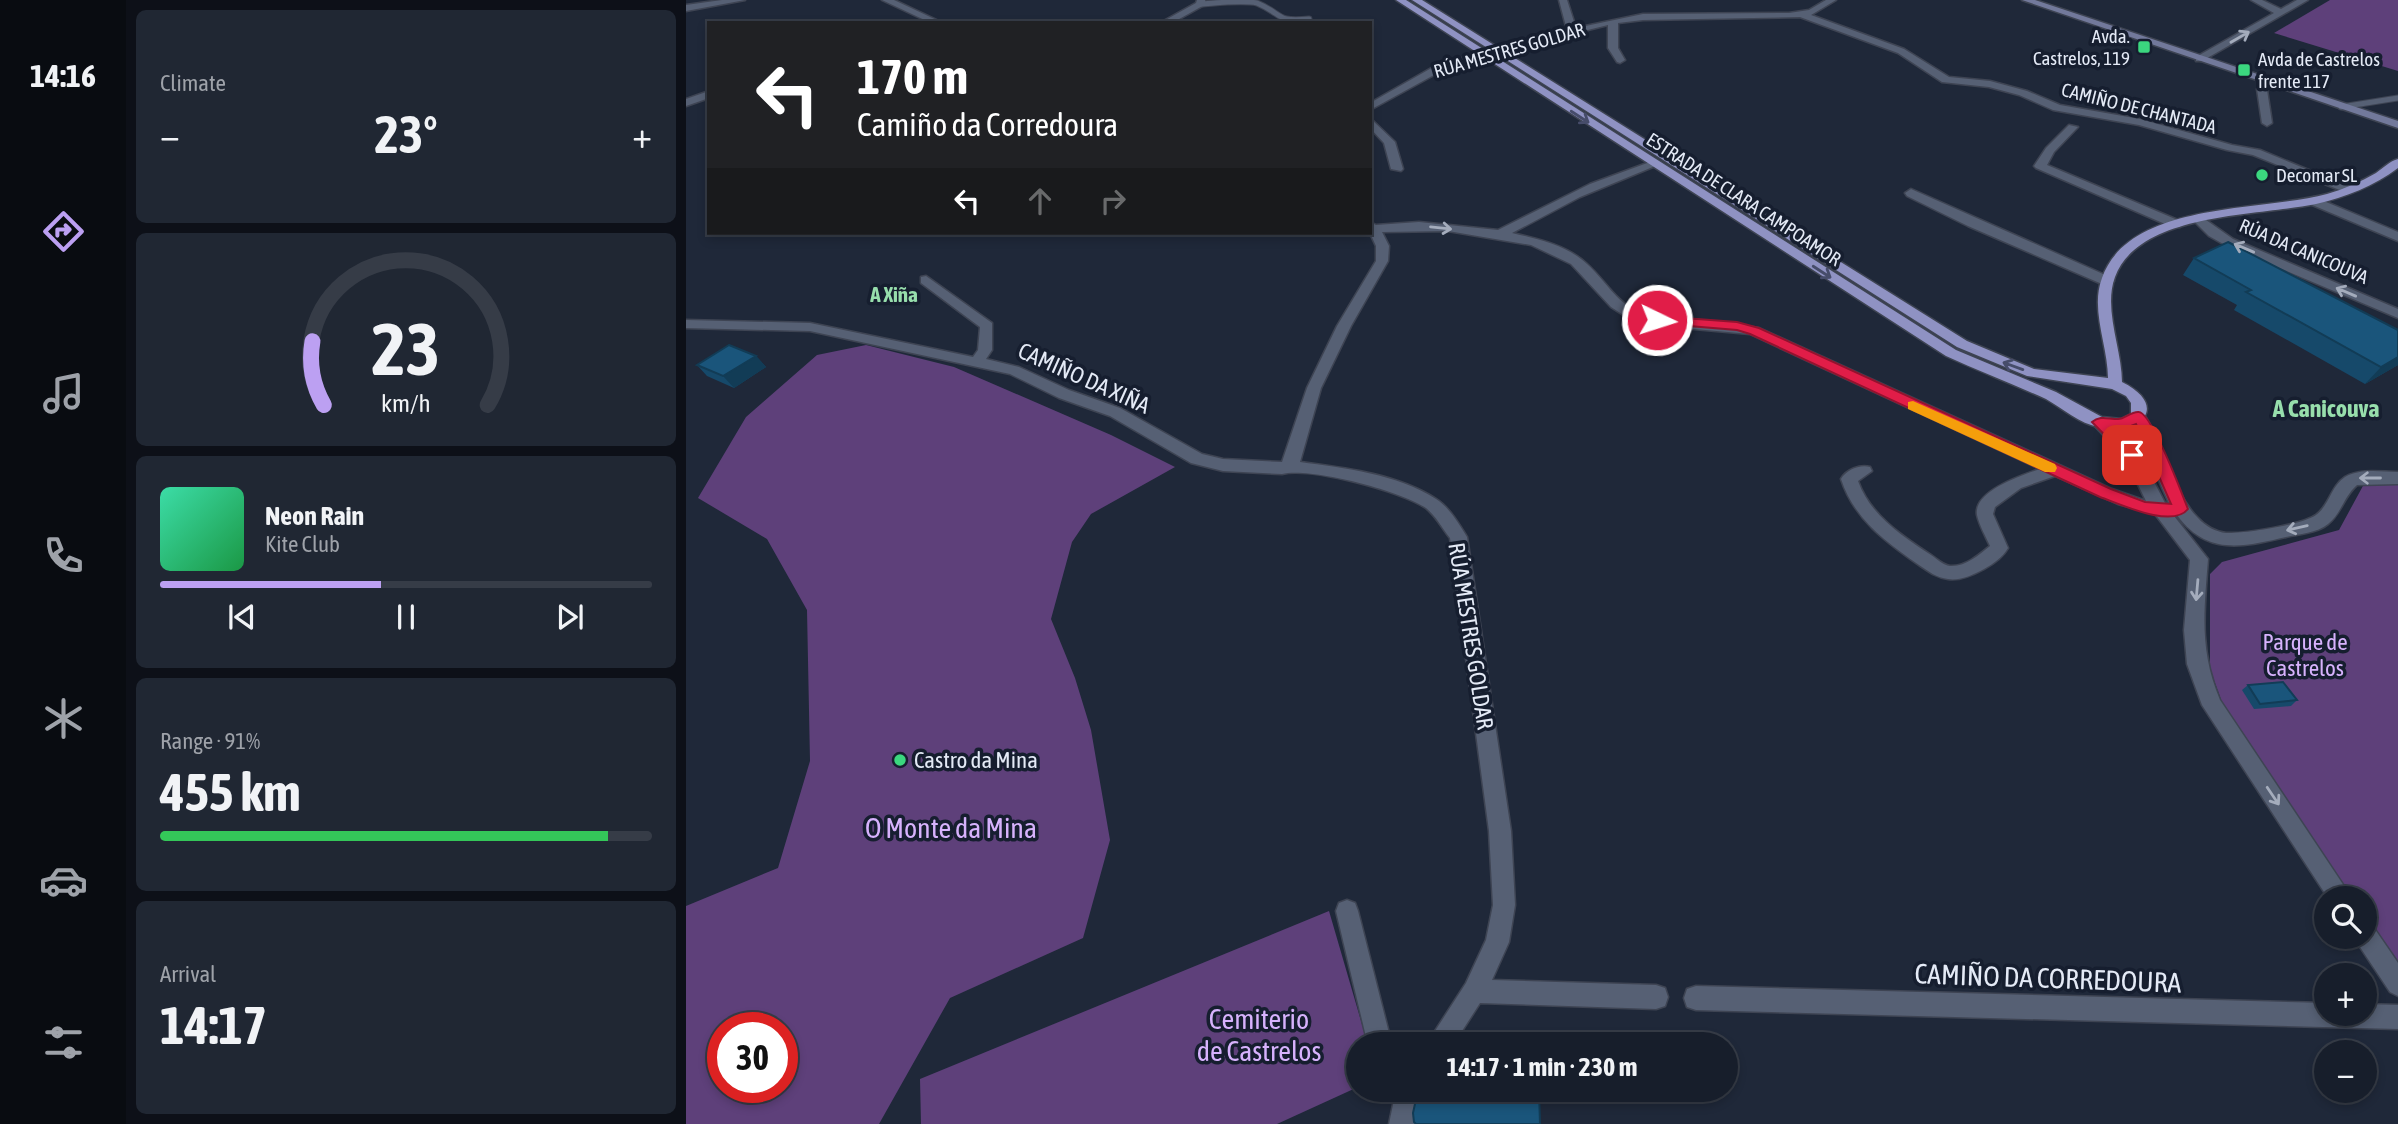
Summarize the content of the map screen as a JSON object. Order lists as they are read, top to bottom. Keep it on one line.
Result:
{"streets":{"main road":["ESTRADA DE CLARA CAMPOAMOR"],"street":["RÚA MESTRES GOLDAR","CAMIÑO DE CHANTADA","RÚA DA CANICOUVA","CAMIÑO DA XIÑA","CAMIÑO DA CORREDOURA"]},"crossings":[["RÚA MESTRES GOLDAR","CAMIÑO DE CHANTADA"],["RÚA MESTRES GOLDAR","CAMIÑO DA XIÑA"]],"districts":["A Xiña","A Canicouva"],"parks":["Parque de Castrelos","O Monte da Mina","Cemiterio de Castrelos"],"places":{"transit":["Avda. Castrelos, 119","Avda de Castrelos frente 117"],"other":["Decomar SL","Castro da Mina"]},"page":{"tabs":"14:16","tile":["Climate",["Range · 91%","455 km"],["Arrival","14:17"]],"turn":["170 m","Camiño da Corredoura"],"heat":["−","23°","+"],"song":["Neon Rain","Kite Club"],"map_buttons":["+","−"],"limit":"30","trip":"14:17 · 1 min · 230 m","gauge":["23","km/h"]}}
